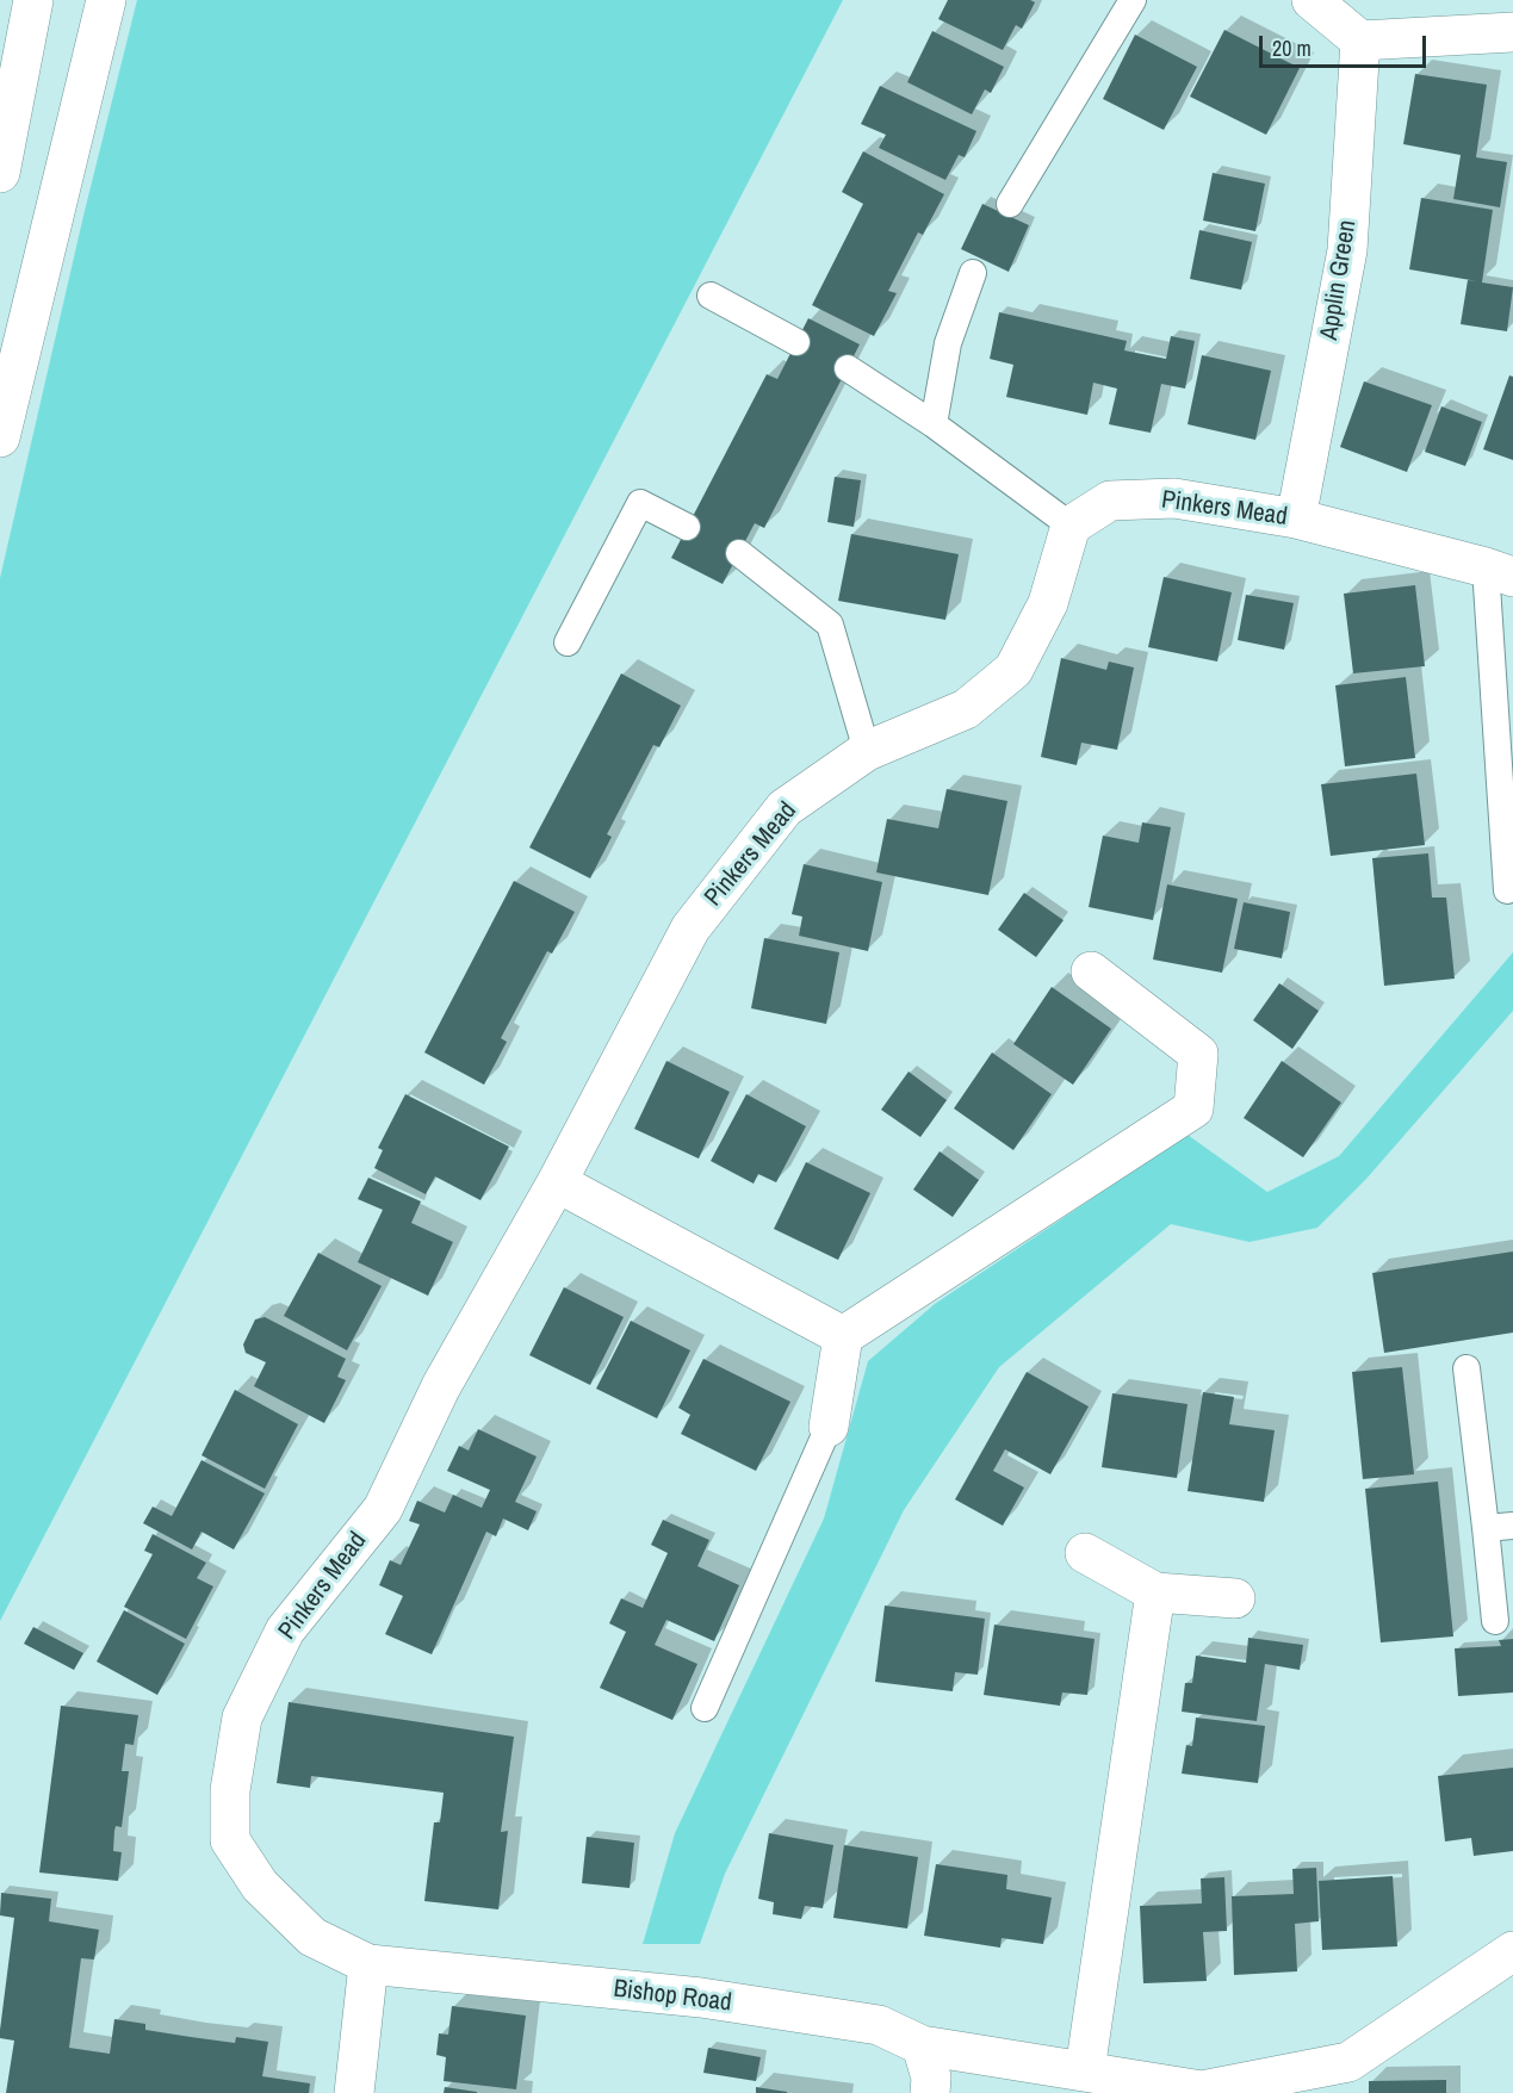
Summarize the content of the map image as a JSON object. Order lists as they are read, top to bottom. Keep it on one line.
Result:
{"streets":{"main road":["Applin Green","Pinkers Mead","Bishop Road"]},"crossings":[["Applin Green","Pinkers Mead"],["Pinkers Mead","Bishop Road"]],"scale_bar":"20 m"}
